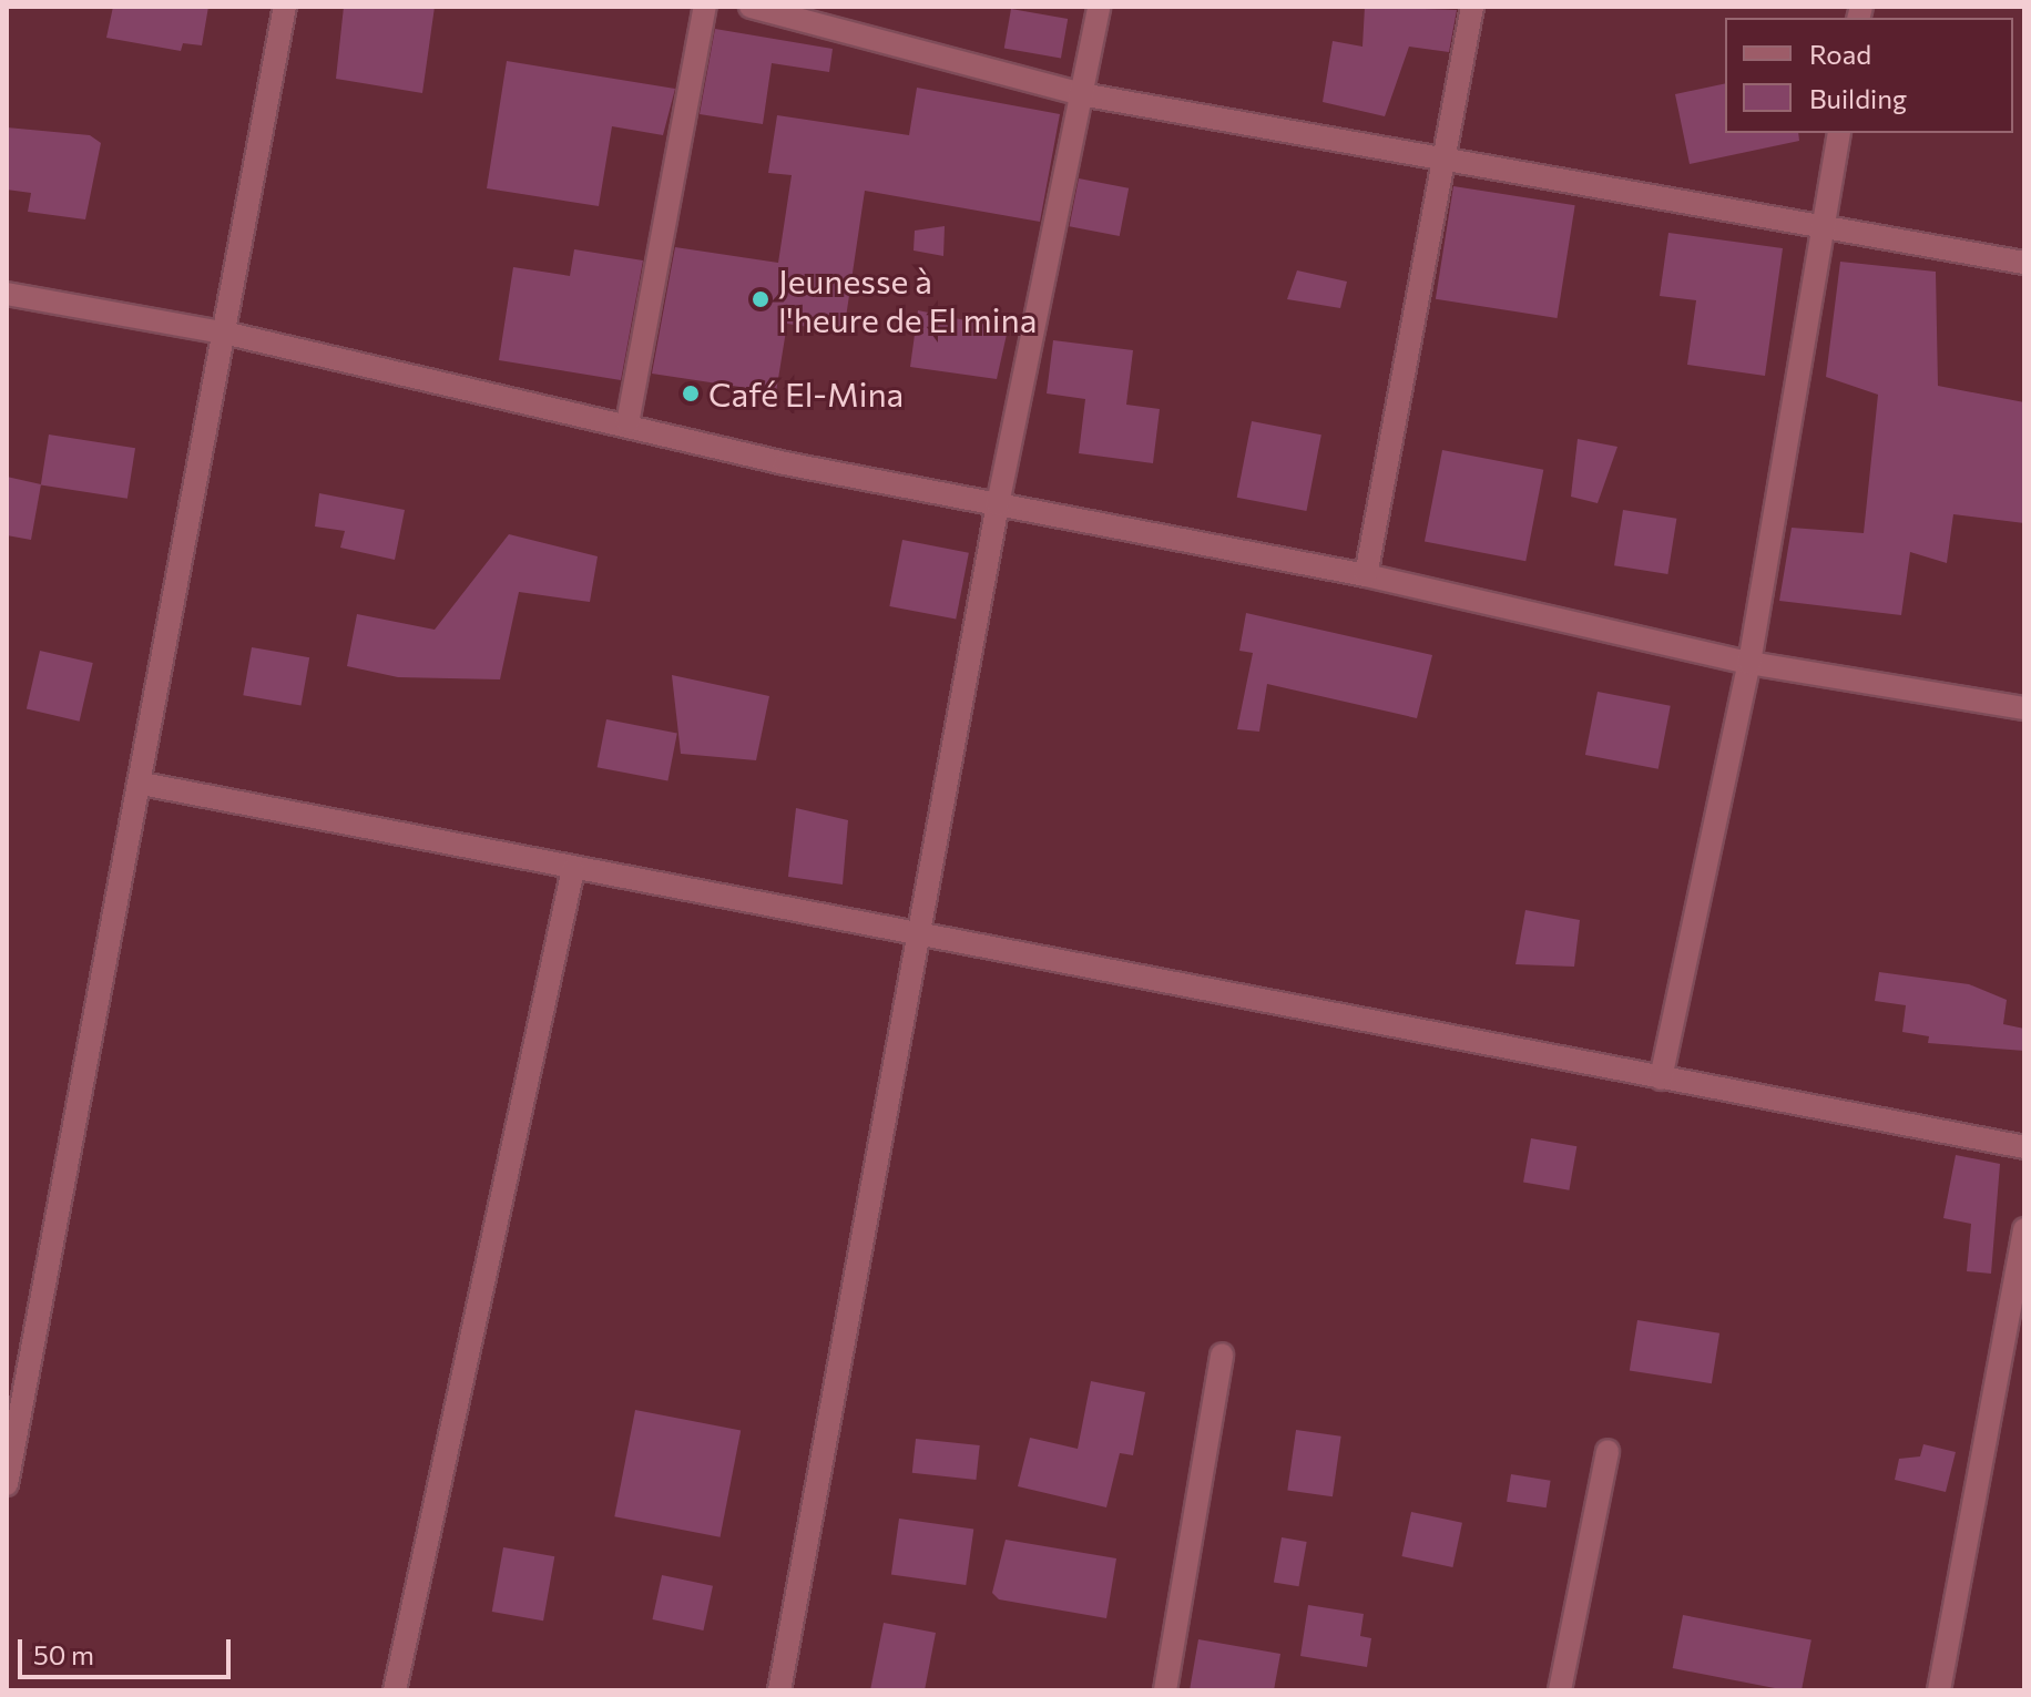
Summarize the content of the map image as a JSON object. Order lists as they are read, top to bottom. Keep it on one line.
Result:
{"places":["Jeunesse à l'heure de El mina","Café El-Mina"],"legend":["Road","Building"],"scale_bar":"50 m"}
